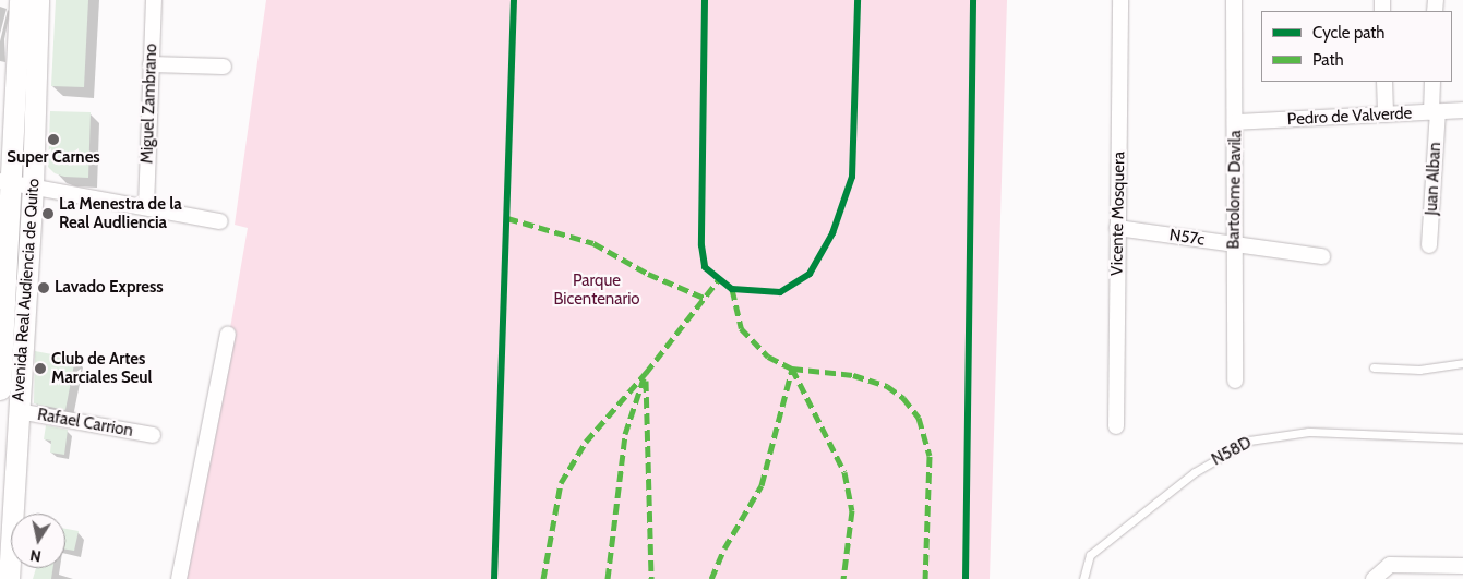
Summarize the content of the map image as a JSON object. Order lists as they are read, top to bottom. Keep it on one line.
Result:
{"streets":{"main road":["Avenida Real Audiencia de Quito"],"street":["Miguel Zambrano","Pedro de Valverde","Juan Alban","Bartolome Davila","Vicente Mosquera","N57c","Rafael Carrion"],"lane":["N58D"]},"crossings":[["Pedro de Valverde","Juan Alban"],["Pedro de Valverde","Bartolome Davila"],["Bartolome Davila","N57c"],["Vicente Mosquera","N57c"],["Avenida Real Audiencia de Quito","Rafael Carrion"]],"parks":["Parque Bicentenario"],"places":["Super Carnes","La Menestra de la Real Audliencia","Lavado Express","Club de Artes Marciales Seul"],"legend":["Cycle path","Path"],"north":"bottom"}
